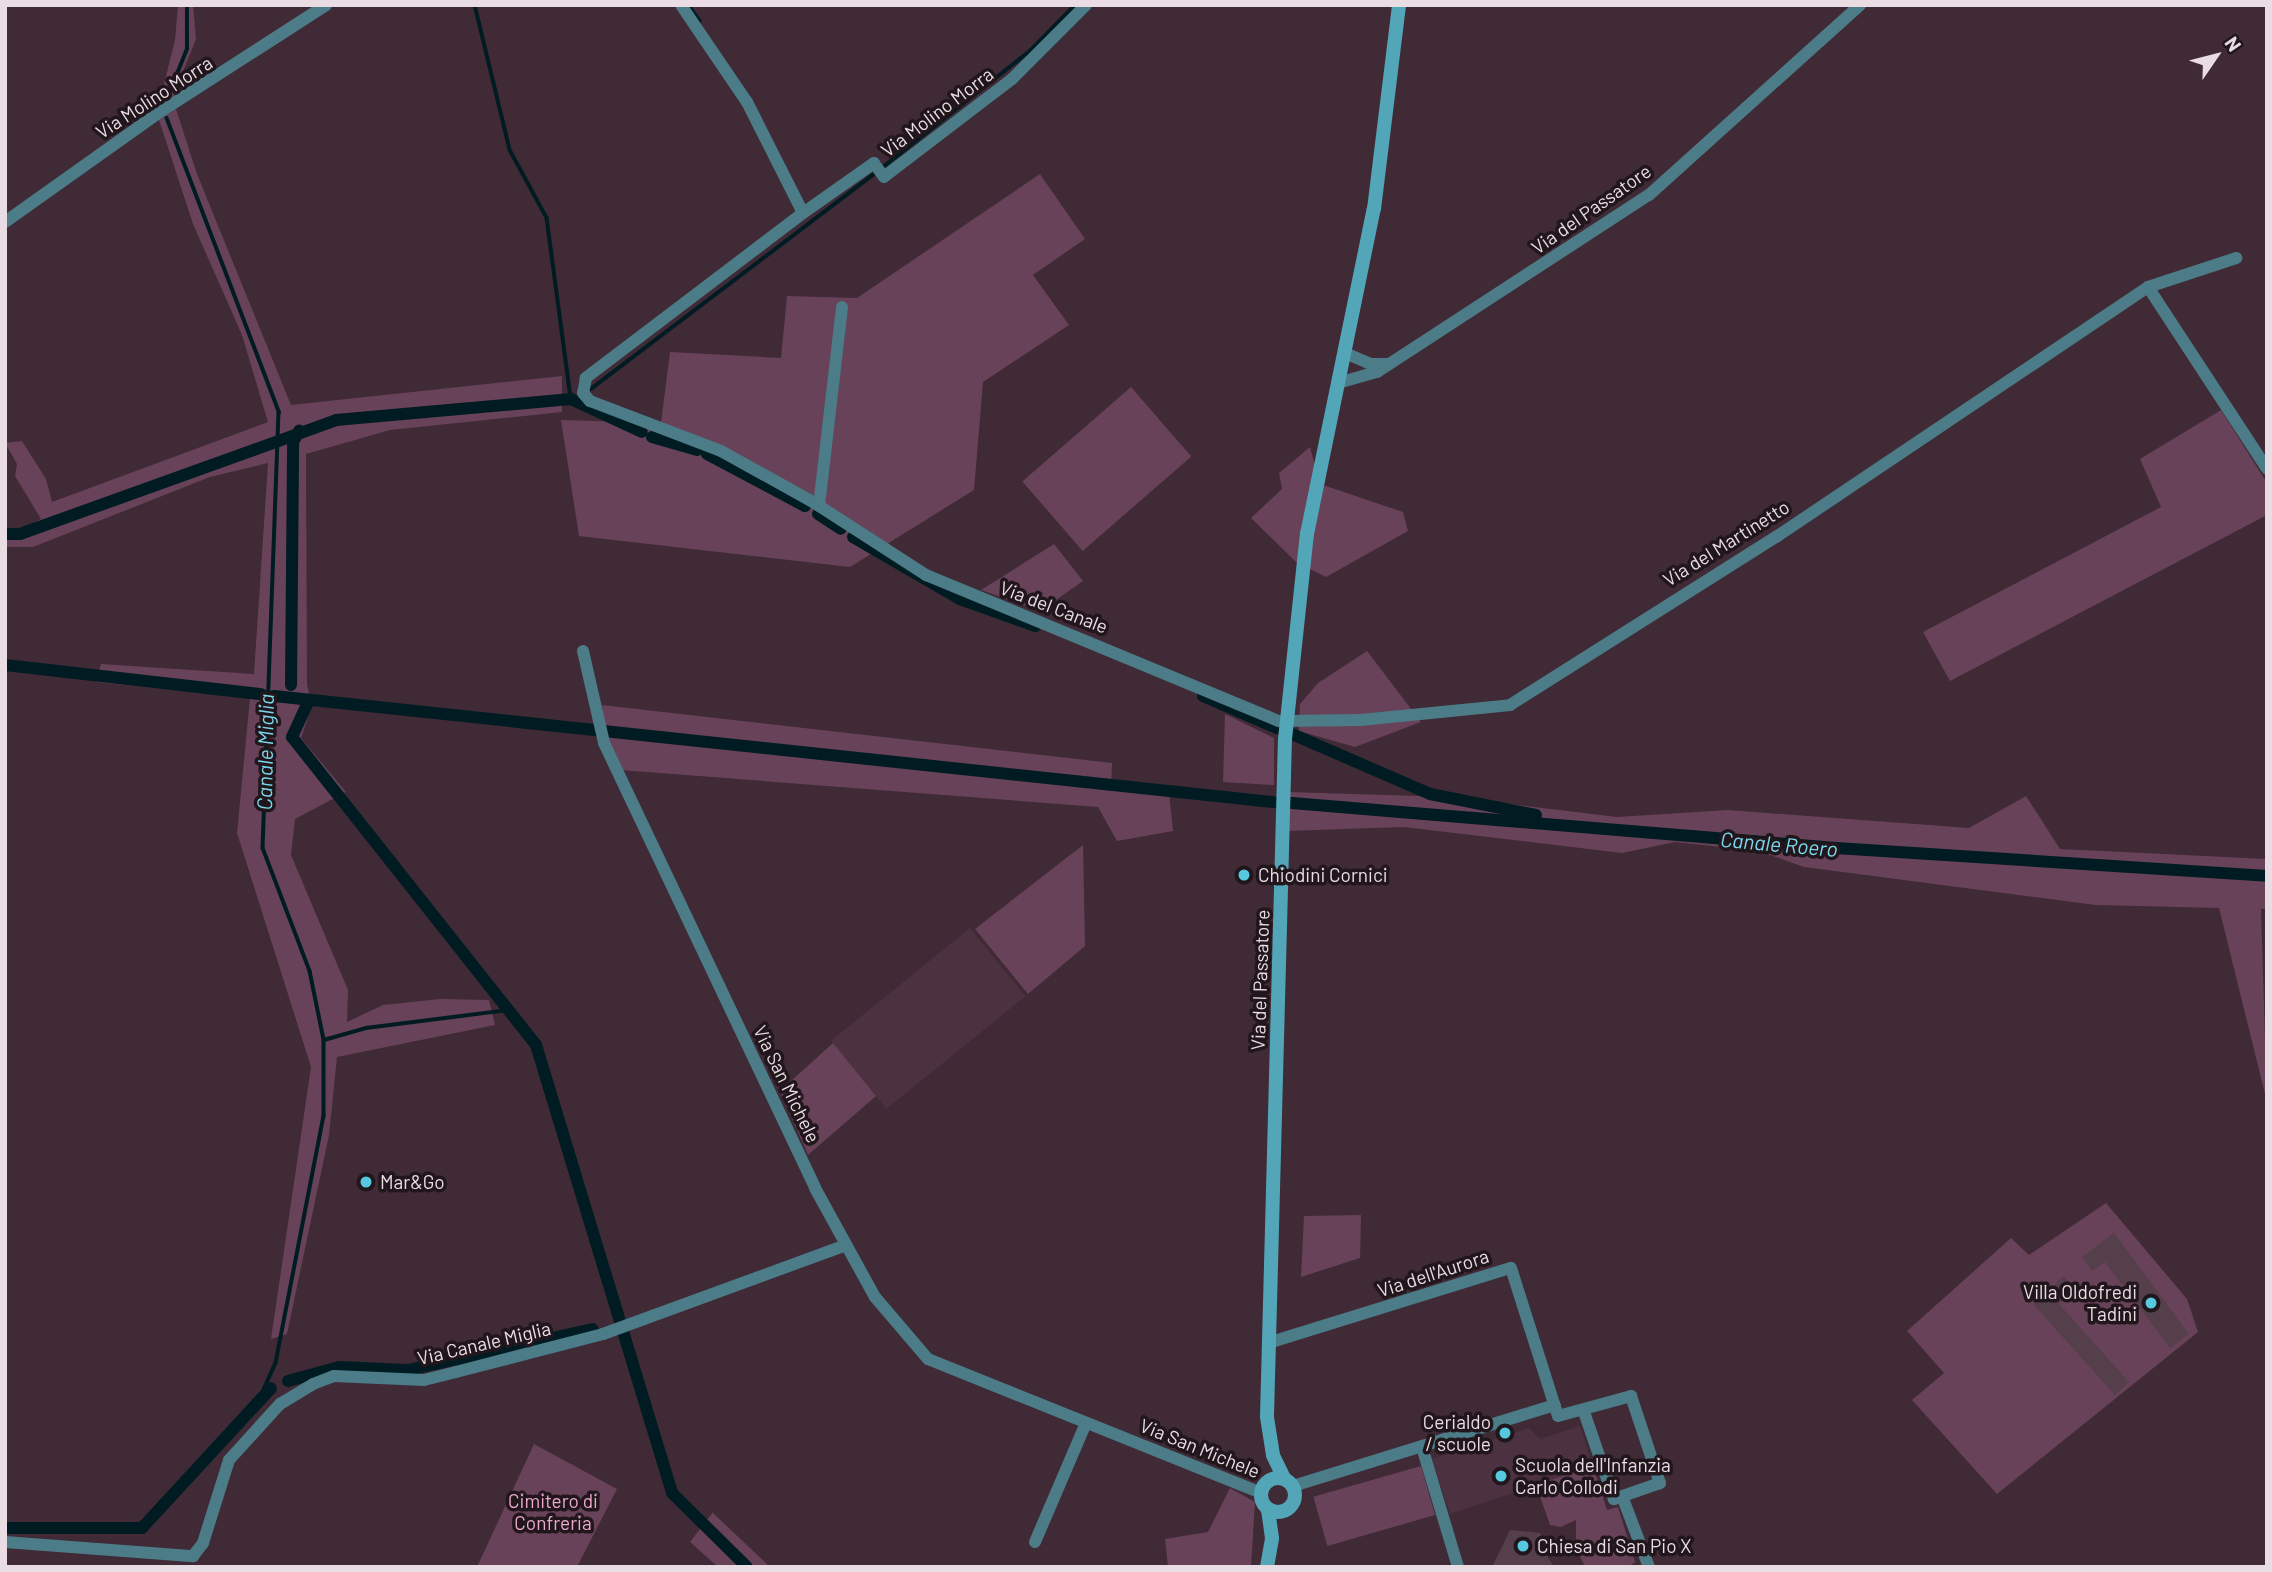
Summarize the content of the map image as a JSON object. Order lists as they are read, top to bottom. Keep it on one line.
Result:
{"streets":{"street":["Via Molino Morra","Via del Passatore","Via del Martinetto","Via del Canale","Via San Michele","Via dell'Aurora","Via Canale Miglia"]},"crossings":[["Via Molino Morra","Via del Canale"],["Via del Passatore","Via del Martinetto"],["Via del Passatore","Via del Canale"],["Via del Passatore","Via San Michele"],["Via del Passatore","Via dell'Aurora"],["Via del Martinetto","Via del Canale"],["Via San Michele","Via Canale Miglia"]],"water":["Canale Miglia","Canale Roero"],"parks":["Cimitero di Confreria"],"places":["Chiodini Cornici","Mar&Go","Villa Oldofredi Tadini","Cerialdo / scuole","Scuola dell'Infanzia Carlo Collodi","Chiesa di San Pio X"],"north":"top right"}
